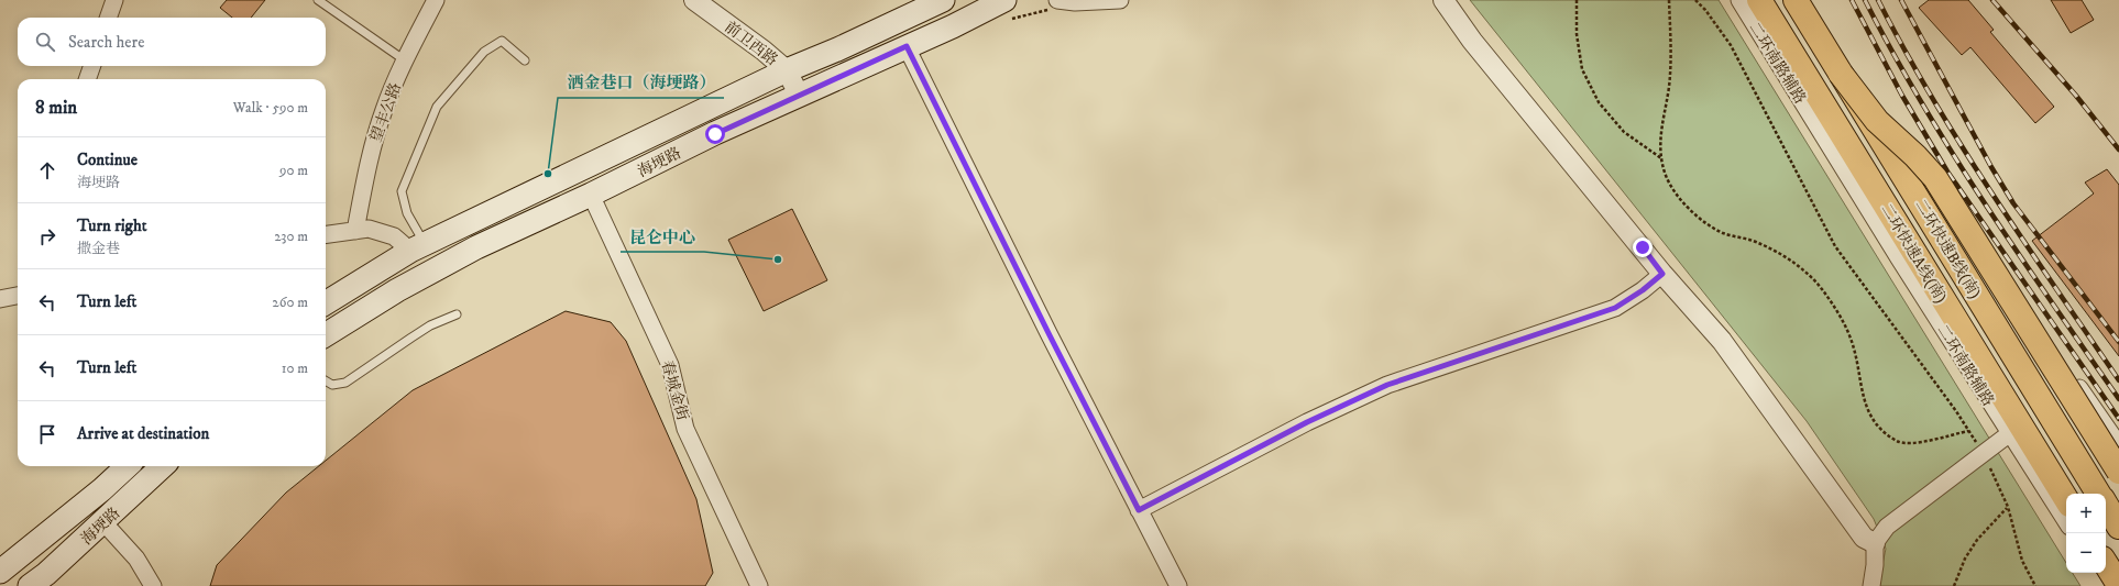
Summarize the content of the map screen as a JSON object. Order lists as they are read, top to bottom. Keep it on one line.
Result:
{"streets":{"highway":["二环快速B线(南)","二环快速A线(南)"],"main road":["海埂路"],"street":["前卫西路","二环南路辅路","望丰公路","春城金街"]},"crossings":[["前卫西路","海埂路"],["海埂路","春城金街"]],"places":["洒金巷口（海埂路）","昆仑中心"],"page":{"search":"Search here","heading":["8 min","Walk · 590 m"],"list":[["Continue","海埂路","90 m"],["Turn right","撒金巷","230 m"],["Turn left","260 m"],["Turn left","10 m"],"Arrive at destination"],"map_buttons":["+","−"]}}
